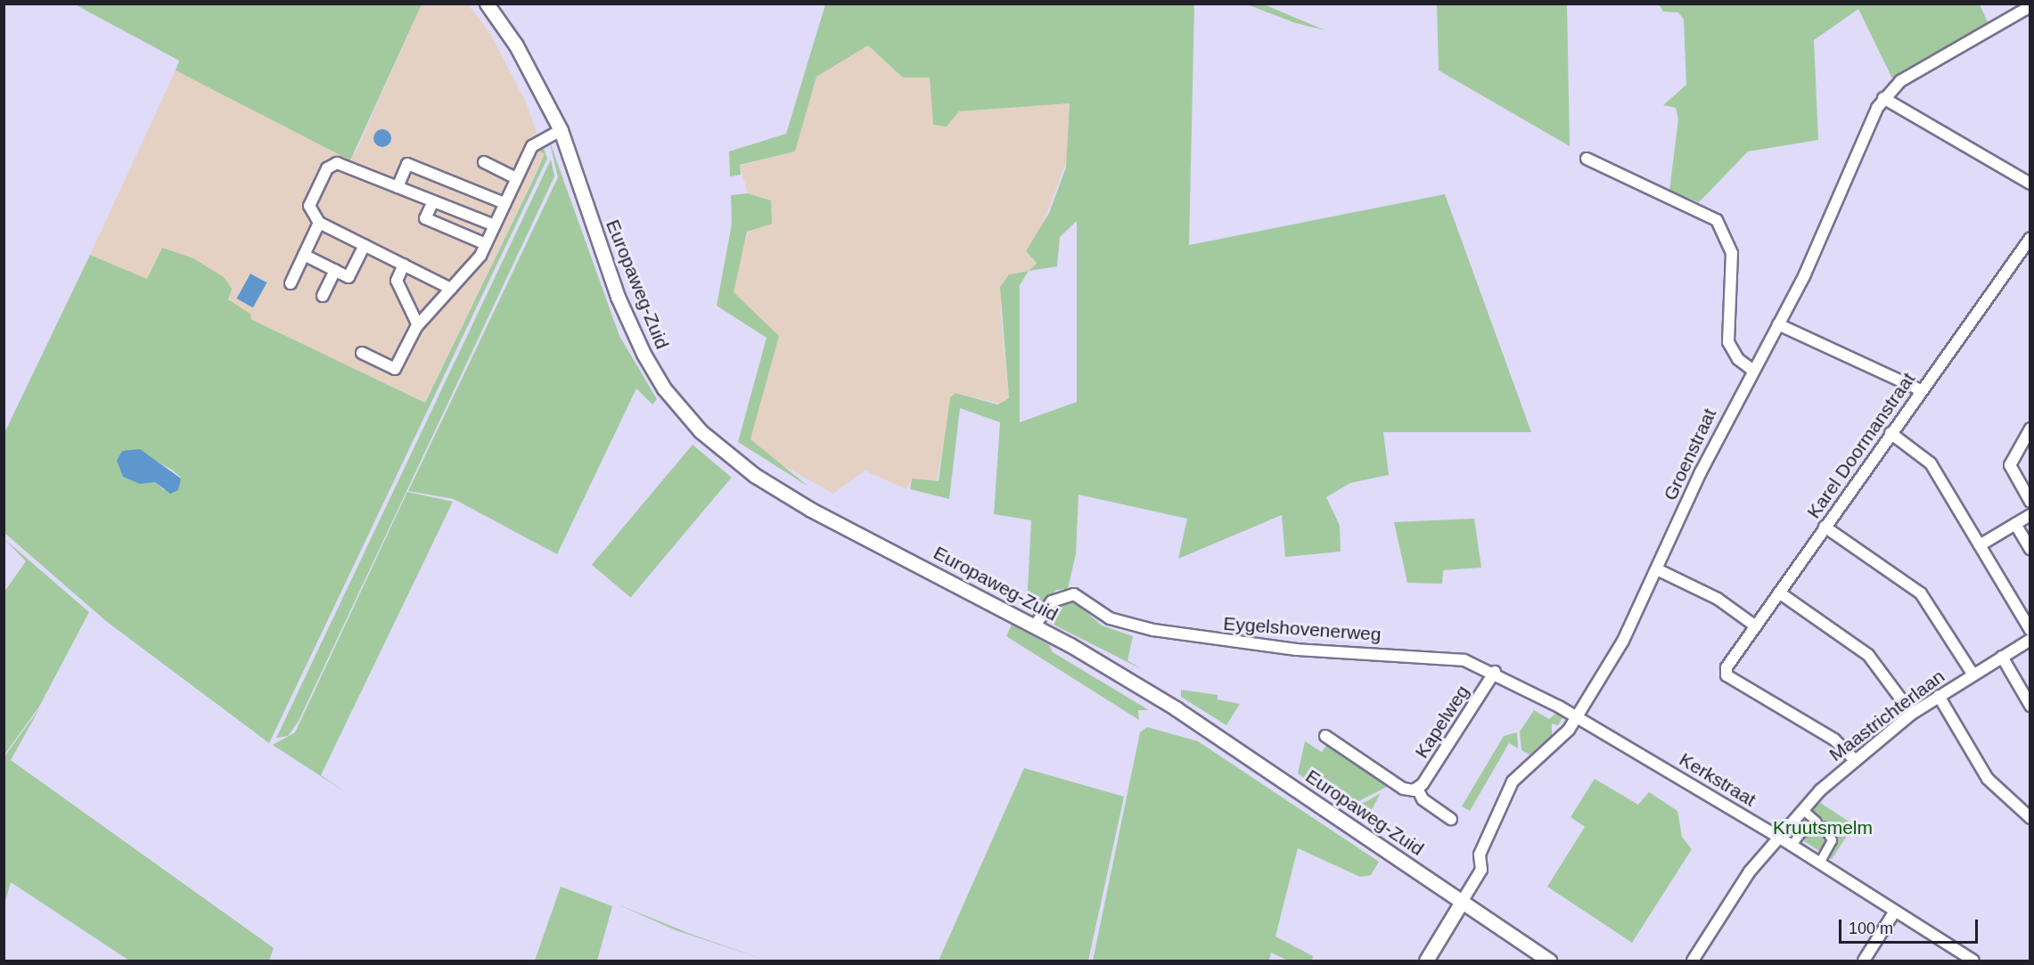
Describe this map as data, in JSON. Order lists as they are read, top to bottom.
{
  "streets": {
    "street": [
      "Europaweg-Zuid",
      "Karel Doormanstraat",
      "Groenstraat",
      "Eygelshovenerweg",
      "Maastrichterlaan",
      "Kapelweg",
      "Kerkstraat"
    ]
  },
  "crossings": [
    ["Europaweg-Zuid", "Groenstraat"],
    ["Europaweg-Zuid", "Eygelshovenerweg"],
    ["Karel Doormanstraat", "Maastrichterlaan"],
    ["Groenstraat", "Eygelshovenerweg"],
    ["Groenstraat", "Kerkstraat"],
    ["Eygelshovenerweg", "Kapelweg"],
    ["Eygelshovenerweg", "Kerkstraat"],
    ["Maastrichterlaan", "Kerkstraat"]
  ],
  "parks": ["Kruutsmelm"],
  "scale_bar": "100 m"
}
